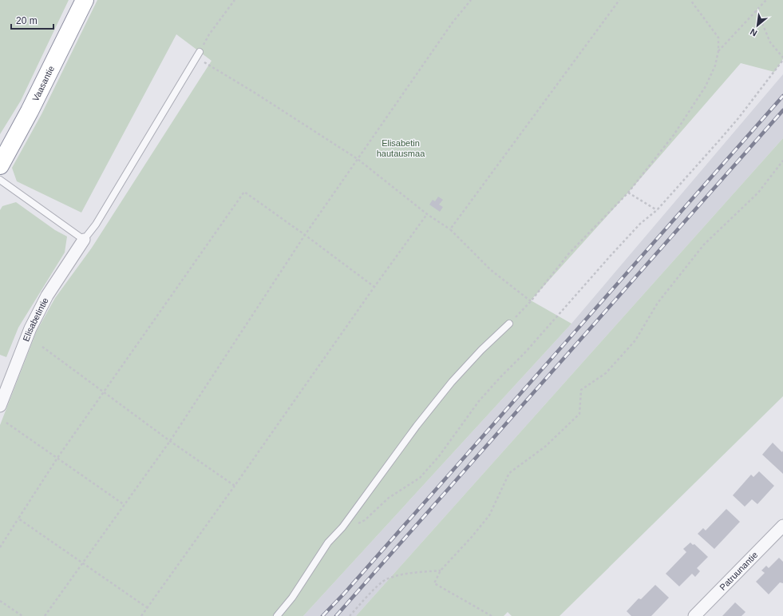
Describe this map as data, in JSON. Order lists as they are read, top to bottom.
{
  "streets": {
    "highway": ["Vaasantie"],
    "street": ["Elisabetintie", "Patruunantie"]
  },
  "parks": ["Elisabetin hautausmaa"],
  "scale_bar": "20 m",
  "north": "bottom left"
}
